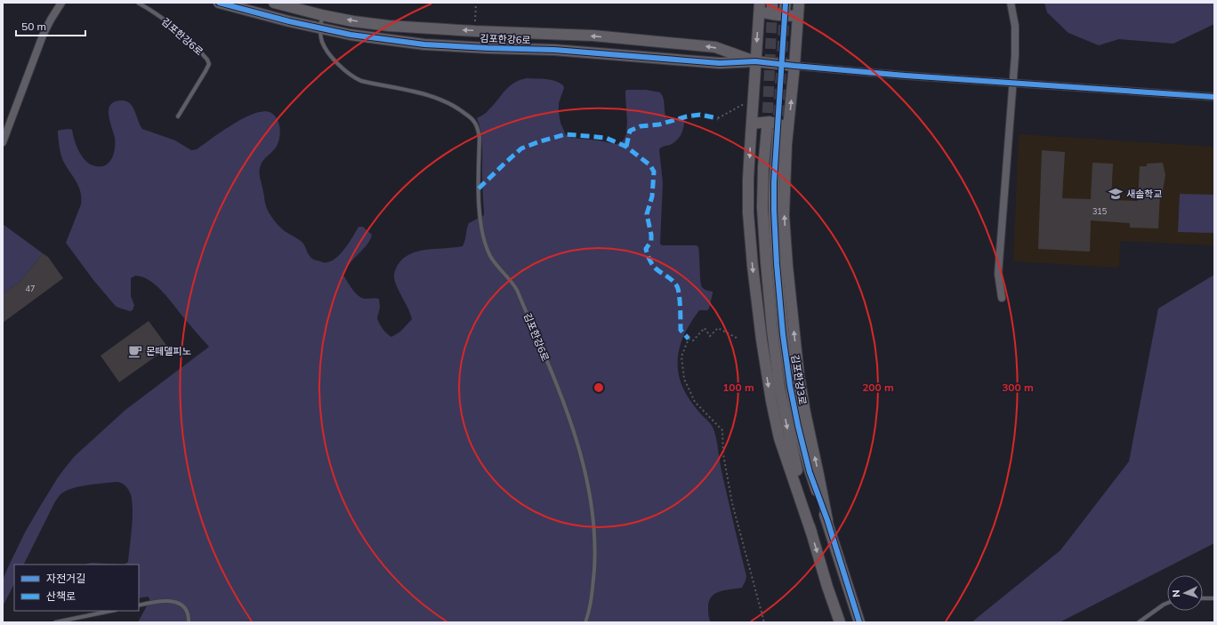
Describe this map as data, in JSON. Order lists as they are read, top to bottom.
{
  "streets": {
    "street": ["김포한강6로", "김포한강3로"]
  },
  "places": {
    "school or university": ["새솔학교"],
    "cafe": ["몬떼델피노"]
  },
  "house_numbers": ["315", "47"],
  "legend": ["자전거길", "산책로"],
  "scale_bar": "50 m",
  "north": "left",
  "rings": ["100 m", "200 m", "300 m"]
}
